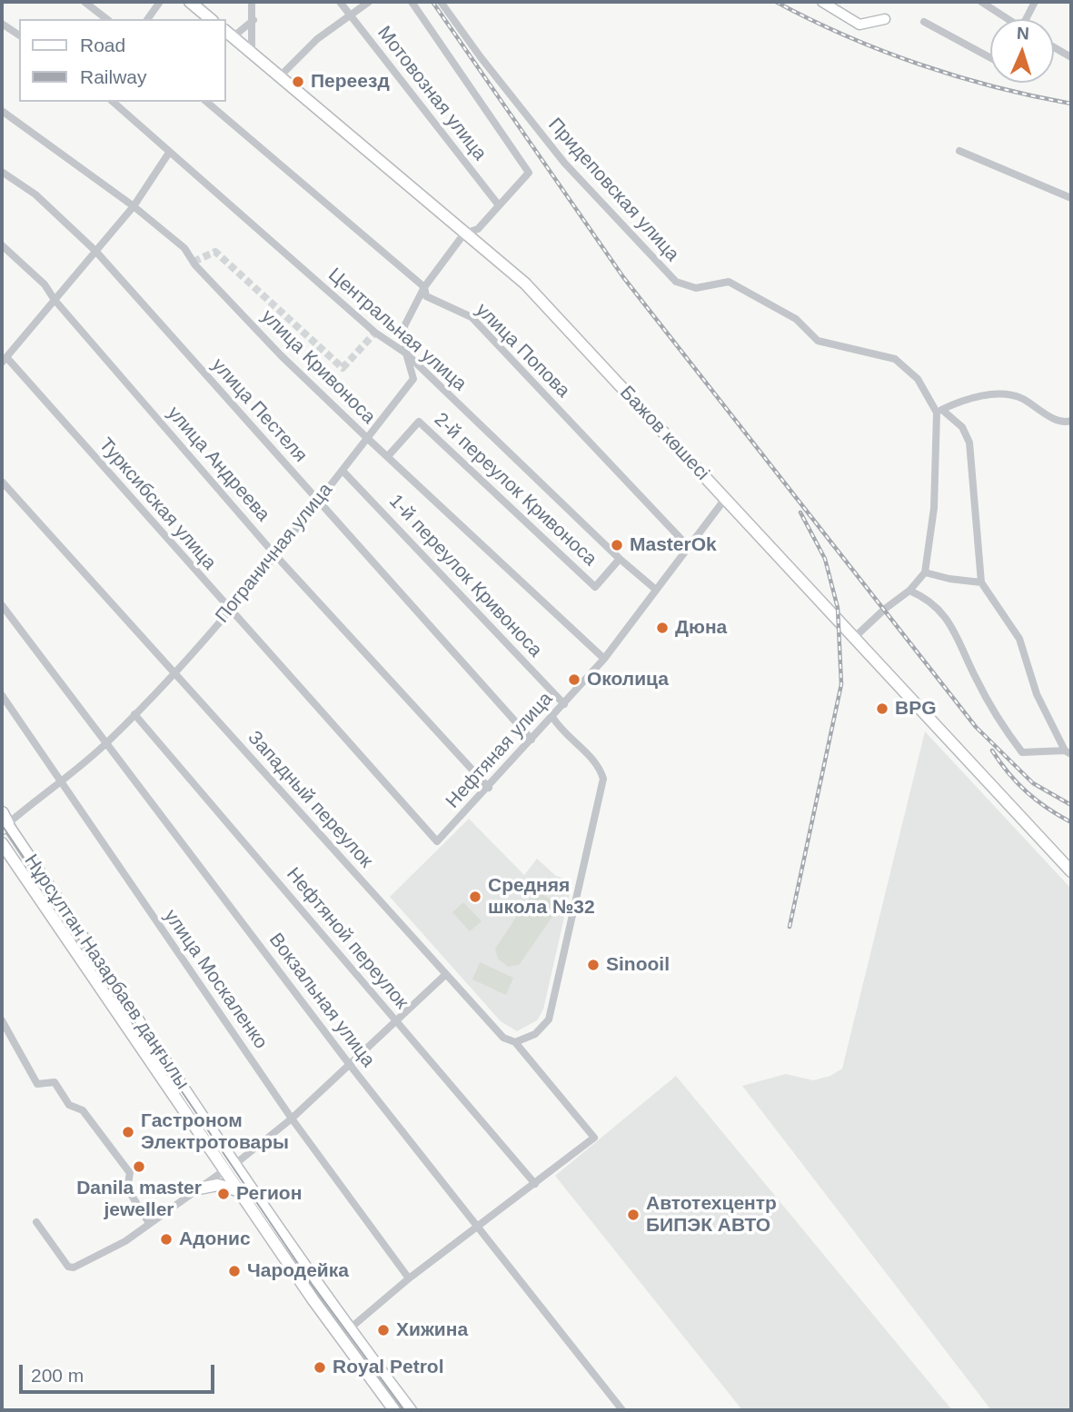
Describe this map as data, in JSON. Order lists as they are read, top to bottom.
{
  "streets": {
    "main road": ["Бажов көшесі", "Нұрсұлтан Назарбаев даңғылы"],
    "street": [
      "Мотовозная улица",
      "Придеповская улица",
      "Центральная улица",
      "улица Попова",
      "улица Кривоноса",
      "улица Пестеля",
      "улица Андреева",
      "2-й переулок Кривоноса",
      "Турксибская улица",
      "Пограничная улица",
      "1-й переулок Кривоноса",
      "Нефтяная улица",
      "Западный переулок",
      "Нефтяной переулок",
      "улица Москаленко",
      "Вокзальная улица"
    ]
  },
  "crossings": [
    ["Мотовозная улица", "Пограничная улица"],
    ["Центральная улица", "2-й переулок Кривоноса"],
    ["Центральная улица", "Пограничная улица"],
    ["Центральная улица", "Нефтяная улица"],
    ["улица Попова", "Пограничная улица"],
    ["улица Попова", "Нефтяная улица"],
    ["улица Кривоноса", "2-й переулок Кривоноса"],
    ["улица Кривоноса", "Пограничная улица"],
    ["улица Кривоноса", "Нефтяная улица"],
    ["улица Пестеля", "Пограничная улица"],
    ["улица Пестеля", "Нефтяная улица"],
    ["Бажов көшесі", "Пограничная улица"],
    ["Бажов көшесі", "Нефтяная улица"],
    ["улица Андреева", "Пограничная улица"],
    ["улица Андреева", "Нефтяная улица"],
    ["Турксибская улица", "Пограничная улица"],
    ["Турксибская улица", "Нефтяная улица"],
    ["Пограничная улица", "1-й переулок Кривоноса"],
    ["Пограничная улица", "Западный переулок"],
    ["Пограничная улица", "Нефтяной переулок"],
    ["Пограничная улица", "Нұрсұлтан Назарбаев даңғылы"],
    ["Пограничная улица", "улица Москаленко"],
    ["Пограничная улица", "Вокзальная улица"],
    ["1-й переулок Кривоноса", "Нефтяная улица"],
    ["Западный переулок", "Нефтяной переулок"]
  ],
  "places": [
    "Переезд",
    "MasterOk",
    "Дюна",
    "Околица",
    "BPG",
    "Средняя школа №32",
    "Sinooil",
    "Гастроном Электротовары",
    "Danila master jeweller",
    "Регион",
    "Автотехцентр БИПЭК АВТО",
    "Адонис",
    "Чародейка",
    "Хижина",
    "Royal Petrol"
  ],
  "legend": ["Road", "Railway"],
  "scale_bar": "200 m",
  "north": "top"
}
